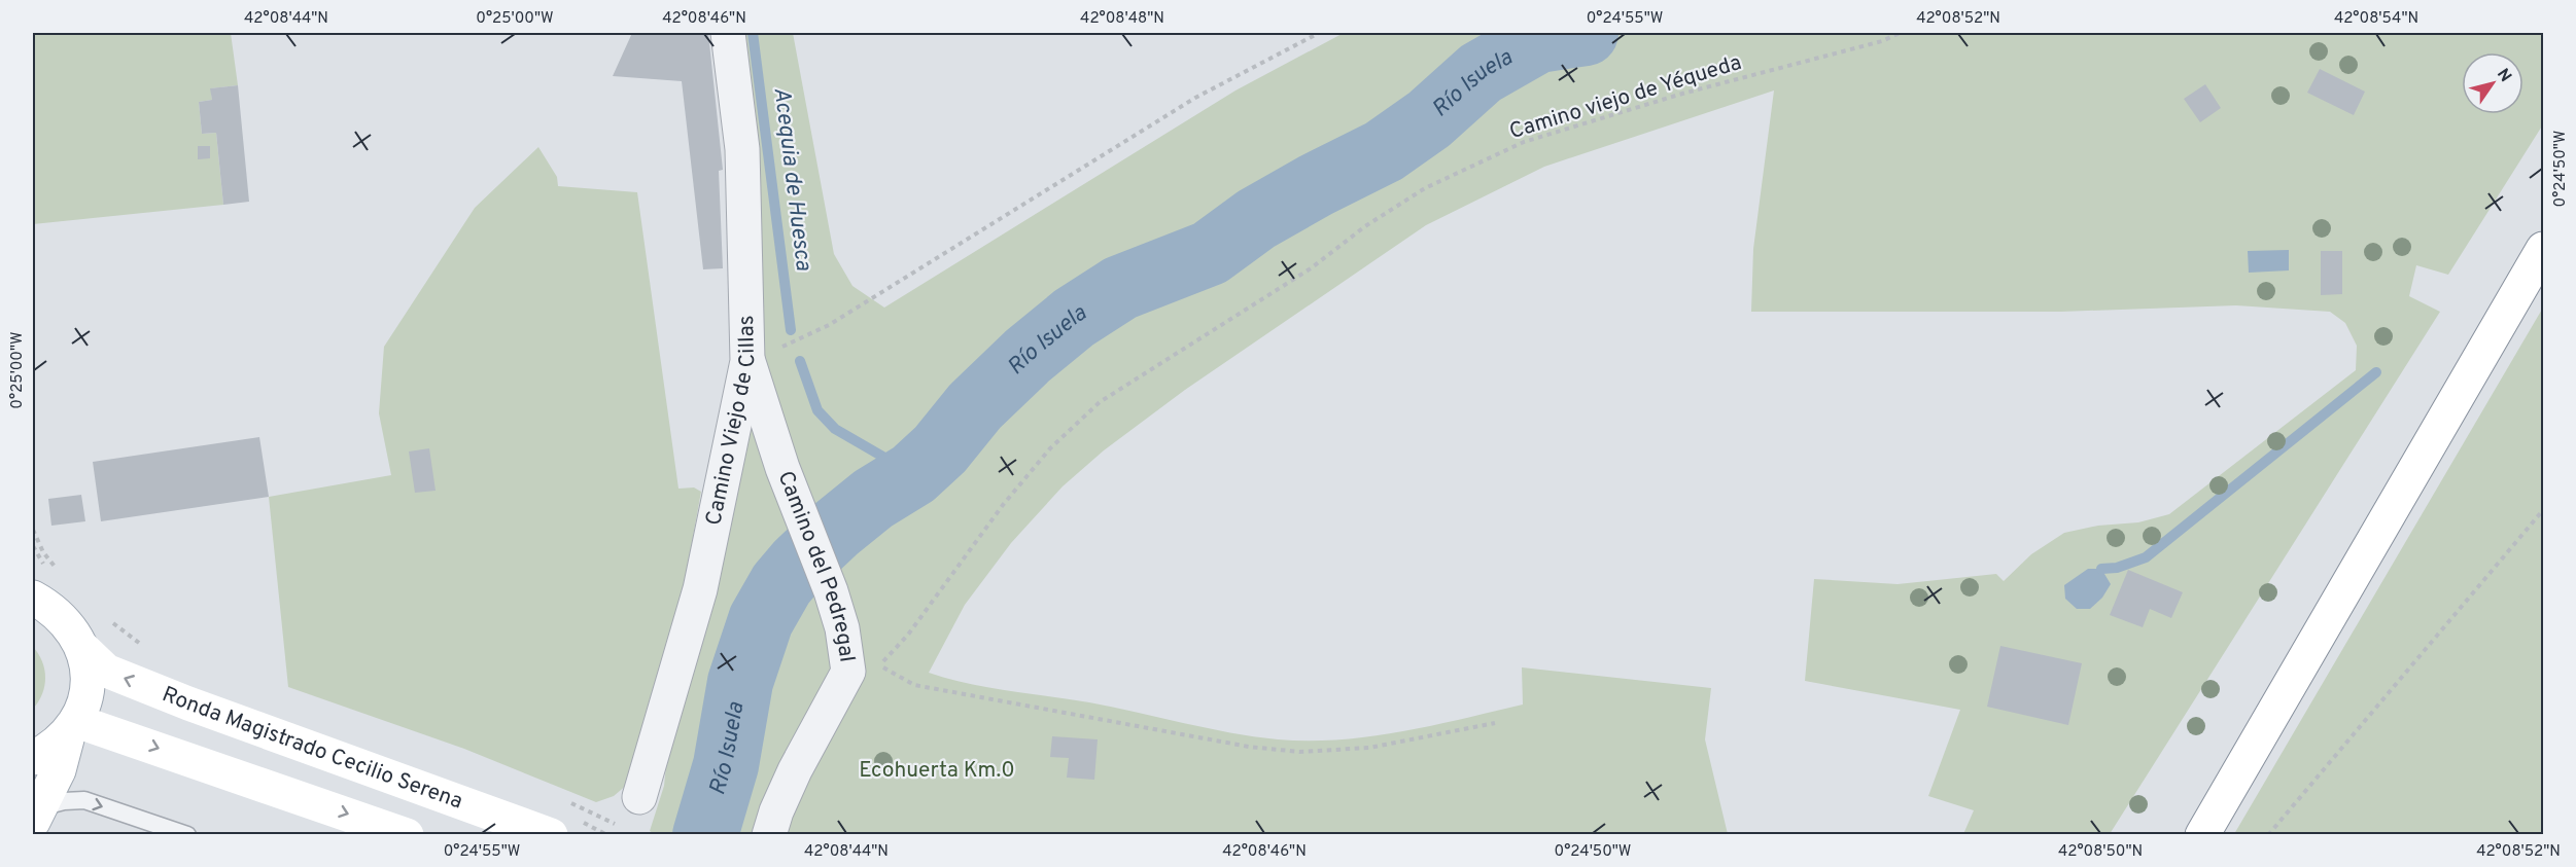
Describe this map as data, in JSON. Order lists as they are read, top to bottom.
{
  "streets": {
    "main road": ["Ronda Magistrado Cecilio Serena"],
    "street": ["Camino Viejo de Cillas", "Camino del Pedregal"],
    "path": ["Camino viejo de Yéqueda"]
  },
  "crossings": [
    ["Camino Viejo de Cillas", "Camino del Pedregal"]
  ],
  "water": ["Río Isuela", "Acequia de Huesca"],
  "parks": ["Ecohuerta Km.0"],
  "north": "top right",
  "coordinates": [
    "42°08'44\"N",
    "0°25'00\"W",
    "42°08'46\"N",
    "42°08'48\"N",
    "0°24'55\"W",
    "42°08'52\"N",
    "42°08'54\"N",
    "0°24'50\"W",
    "42°08'50\"N"
  ]
}
